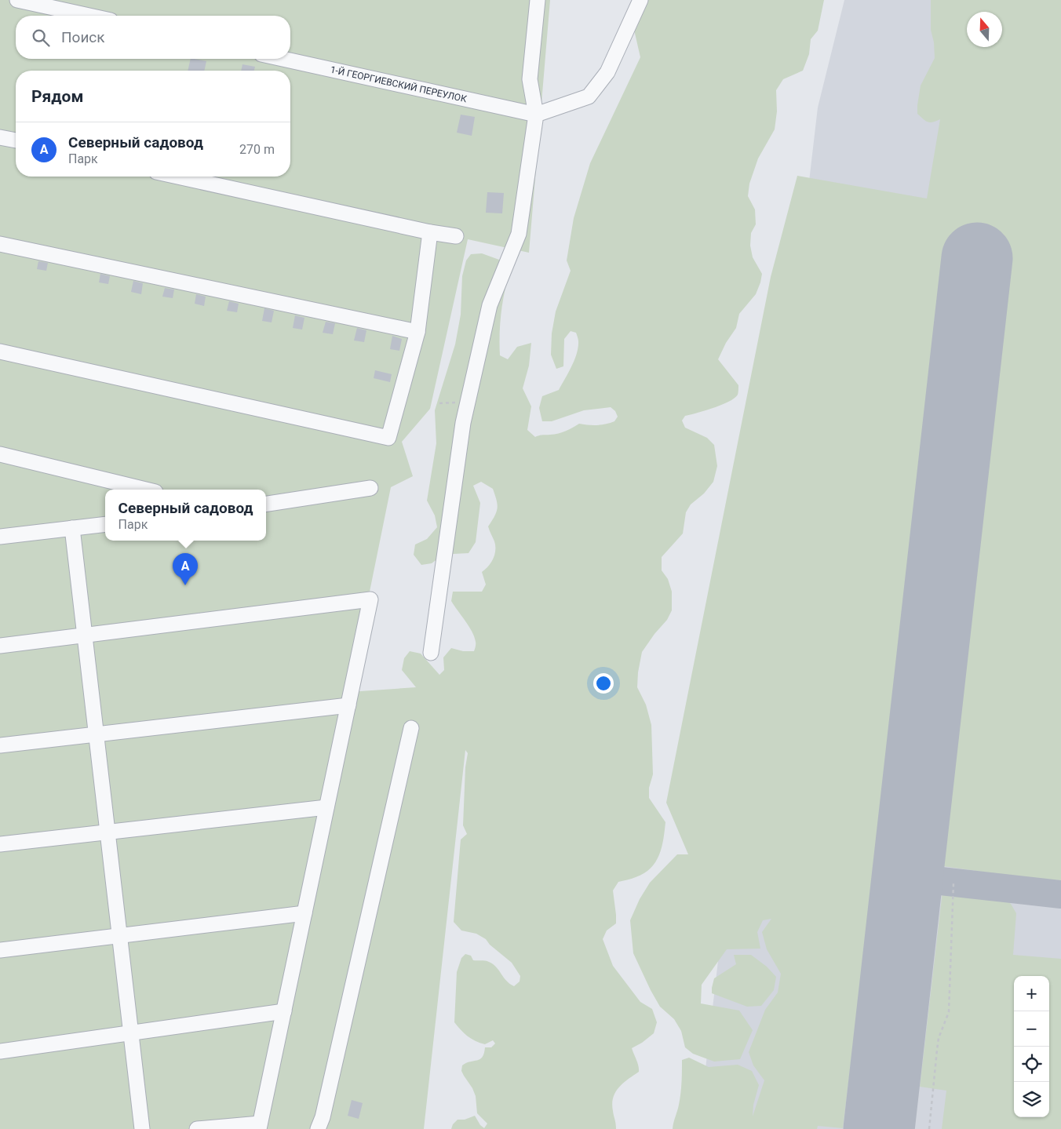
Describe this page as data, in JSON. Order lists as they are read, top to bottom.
{
  "streets": {
    "street": ["1-Й ГЕОРГИЕВСКИЙ ПЕРЕУЛОК"]
  },
  "north": "top",
  "page": {
    "search": "Поиск",
    "heading": "Рядом",
    "list": [
      {
        "mark": "A",
        "name": "Северный садовод",
        "note": "Парк",
        "value": "270 m"
      }
    ],
    "popup": ["Северный садовод", "Парк"],
    "pins": "A",
    "map_buttons": ["+", "−"]
  }
}
